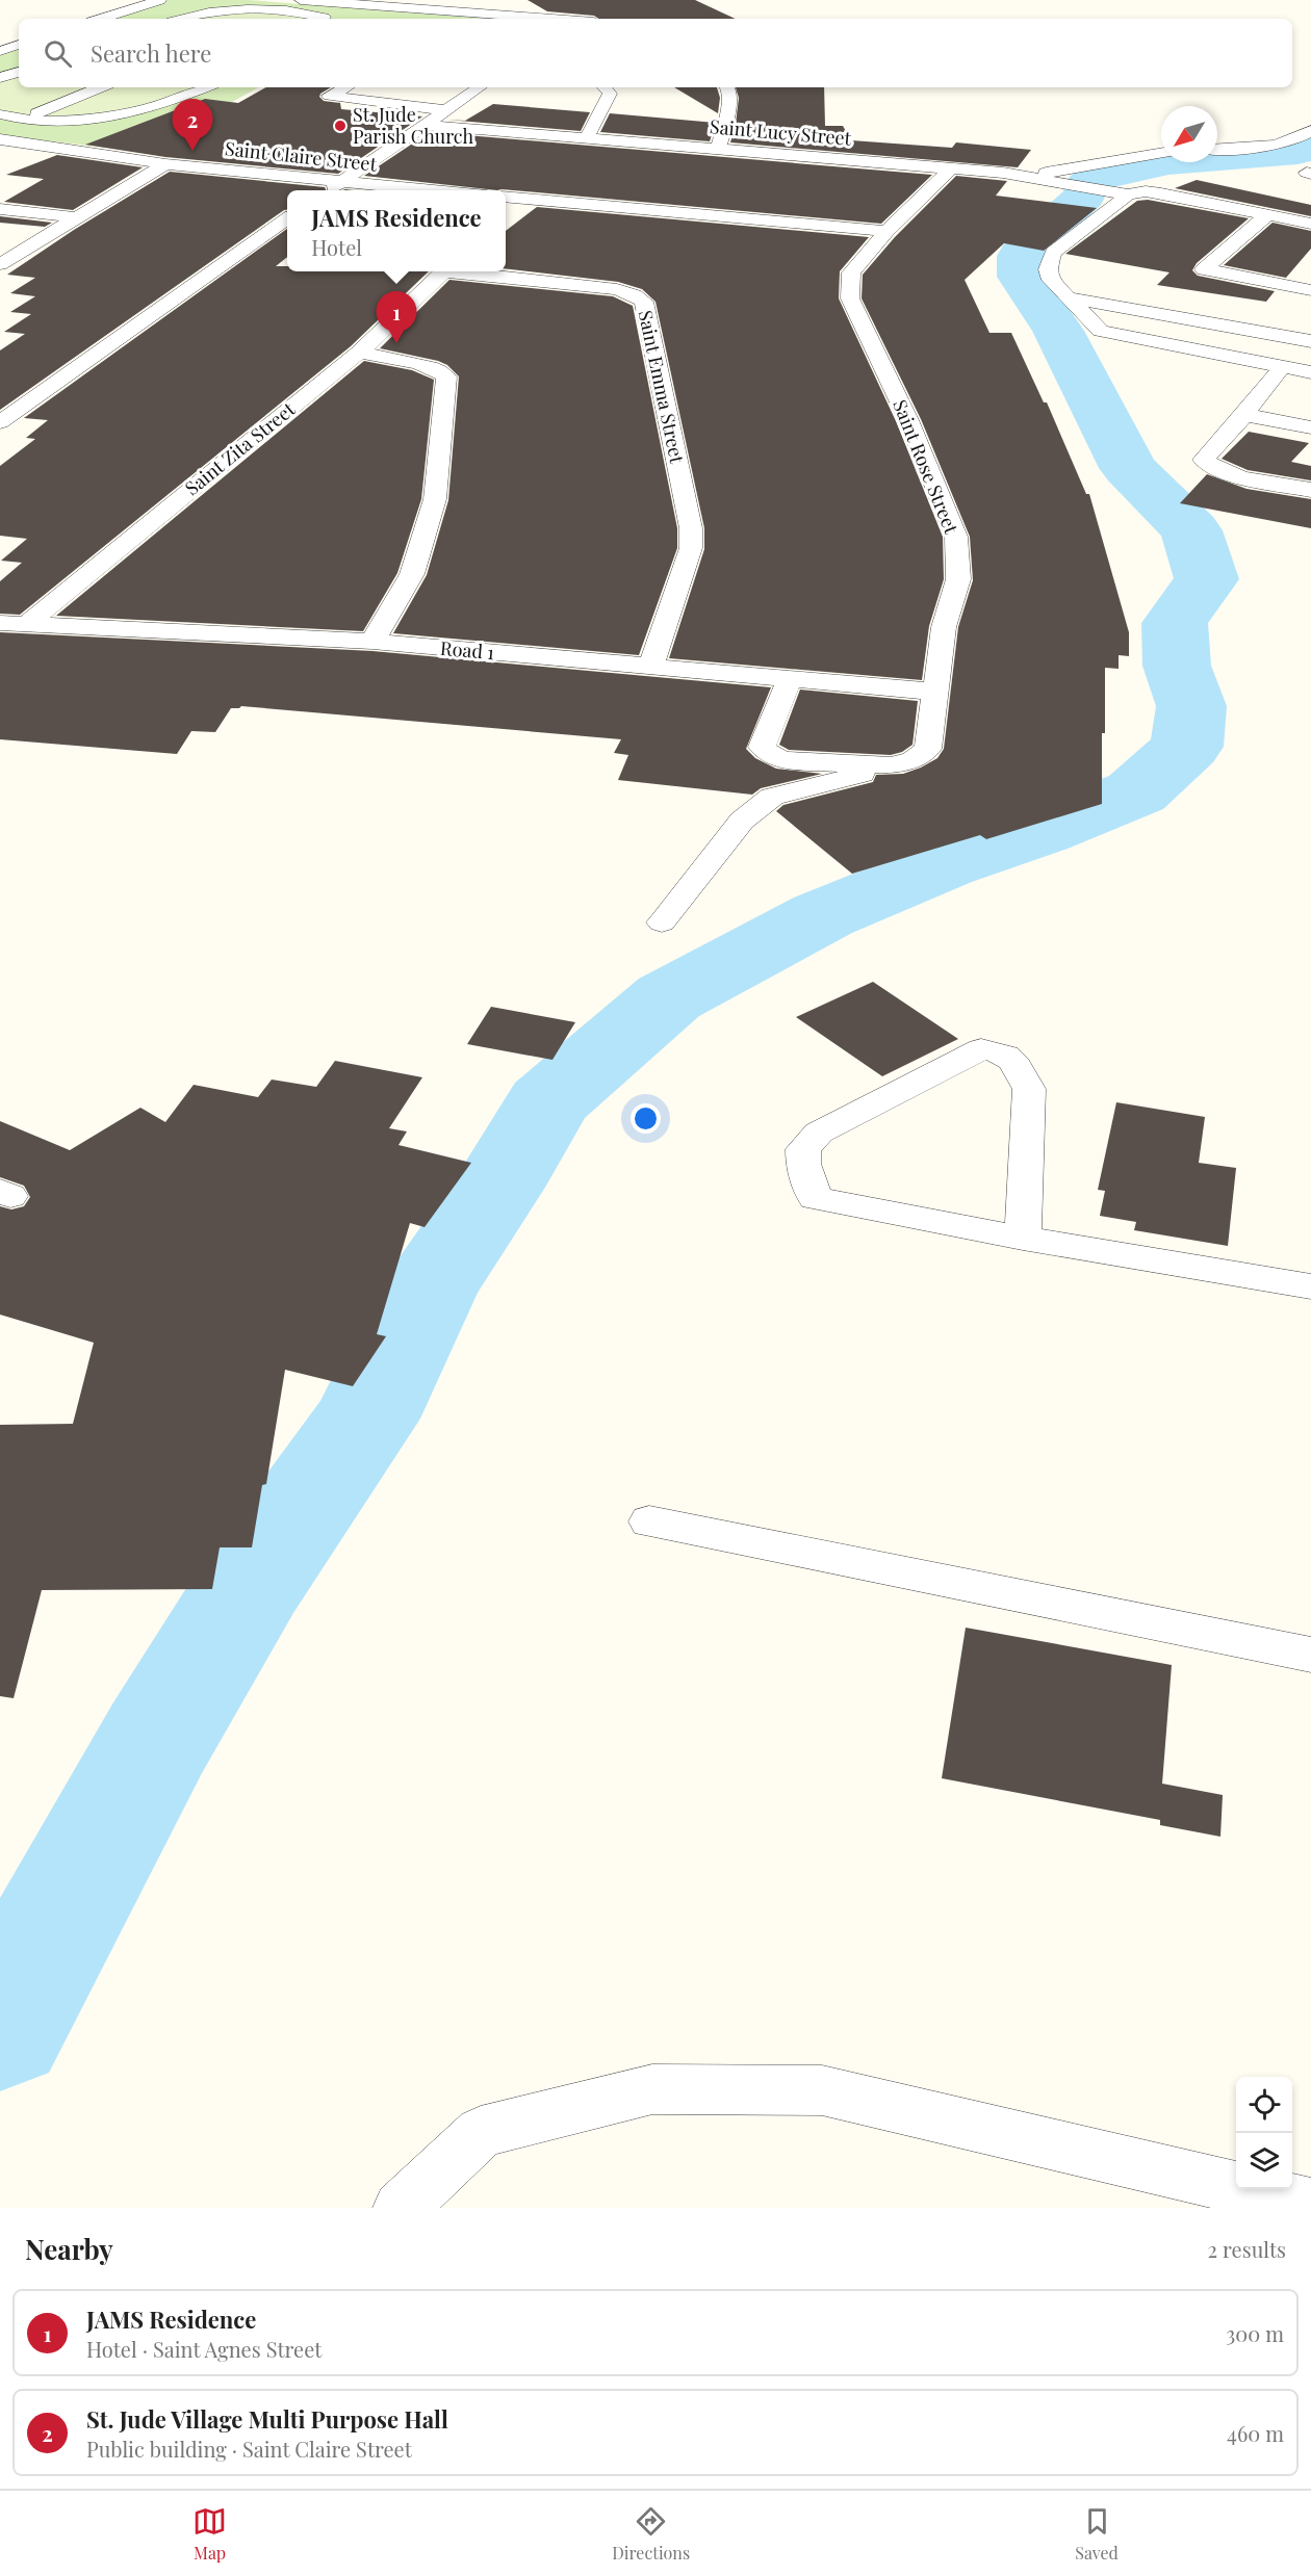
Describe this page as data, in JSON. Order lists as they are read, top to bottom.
{
  "streets": {
    "street": [
      "Saint Lucy Street",
      "Saint Claire Street",
      "Saint Emma Street",
      "Saint Zita Street",
      "Saint Rose Street",
      "Road 1"
    ]
  },
  "crossings": [
    ["Saint Lucy Street", "Saint Rose Street"],
    ["Saint Emma Street", "Road 1"],
    ["Saint Zita Street", "Road 1"],
    ["Saint Rose Street", "Road 1"]
  ],
  "places": ["St. Jude Parish Church"],
  "north": "bottom left",
  "page": {
    "search": "Search here",
    "pins": ["2", "1"],
    "popup": ["JAMS Residence", "Hotel"],
    "heading": ["Nearby", "2 results"],
    "list": [
      {
        "mark": "1",
        "name": "JAMS Residence",
        "note": "Hotel · Saint Agnes Street",
        "value": "300 m"
      },
      {
        "mark": "2",
        "name": "St. Jude Village Multi Purpose Hall",
        "note": "Public building · Saint Claire Street",
        "value": "460 m"
      }
    ],
    "nav": ["Map", "Directions", "Saved"]
  }
}
